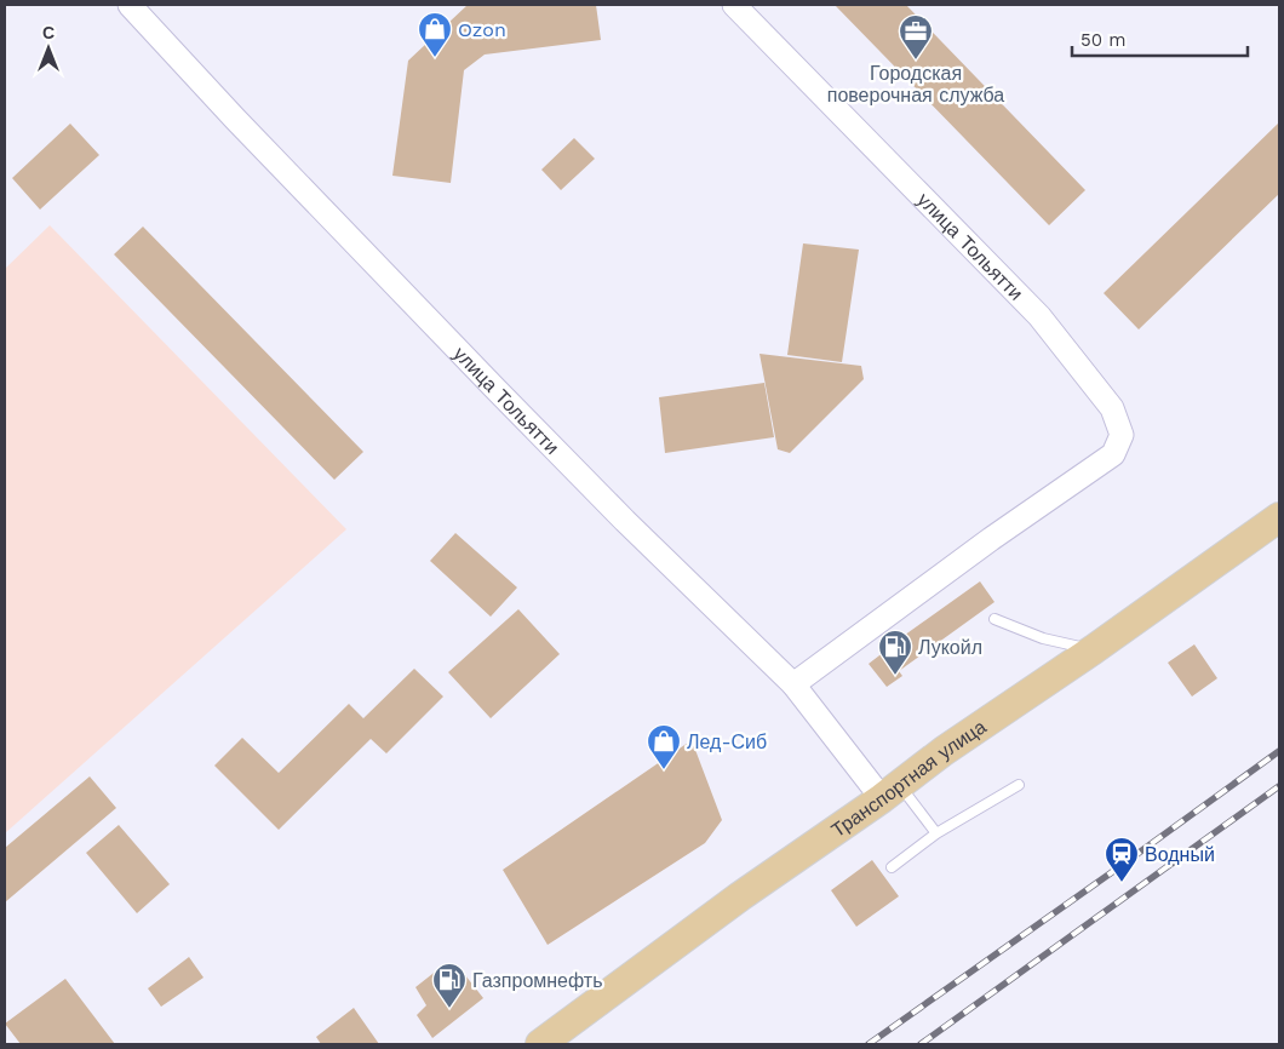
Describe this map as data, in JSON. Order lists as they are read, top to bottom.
{
  "streets": {
    "main road": ["Транспортная улица"],
    "street": ["улица Тольятти"]
  },
  "crossings": [
    ["улица Тольятти", "Транспортная улица"]
  ],
  "places": {
    "shop": ["Ozon", "Лед-Сиб"],
    "office": ["Городская поверочная служба"],
    "fuel station": ["Лукойл", "Газпромнефть"],
    "station": ["Водный"]
  },
  "scale_bar": "50 m",
  "north": "top"
}
